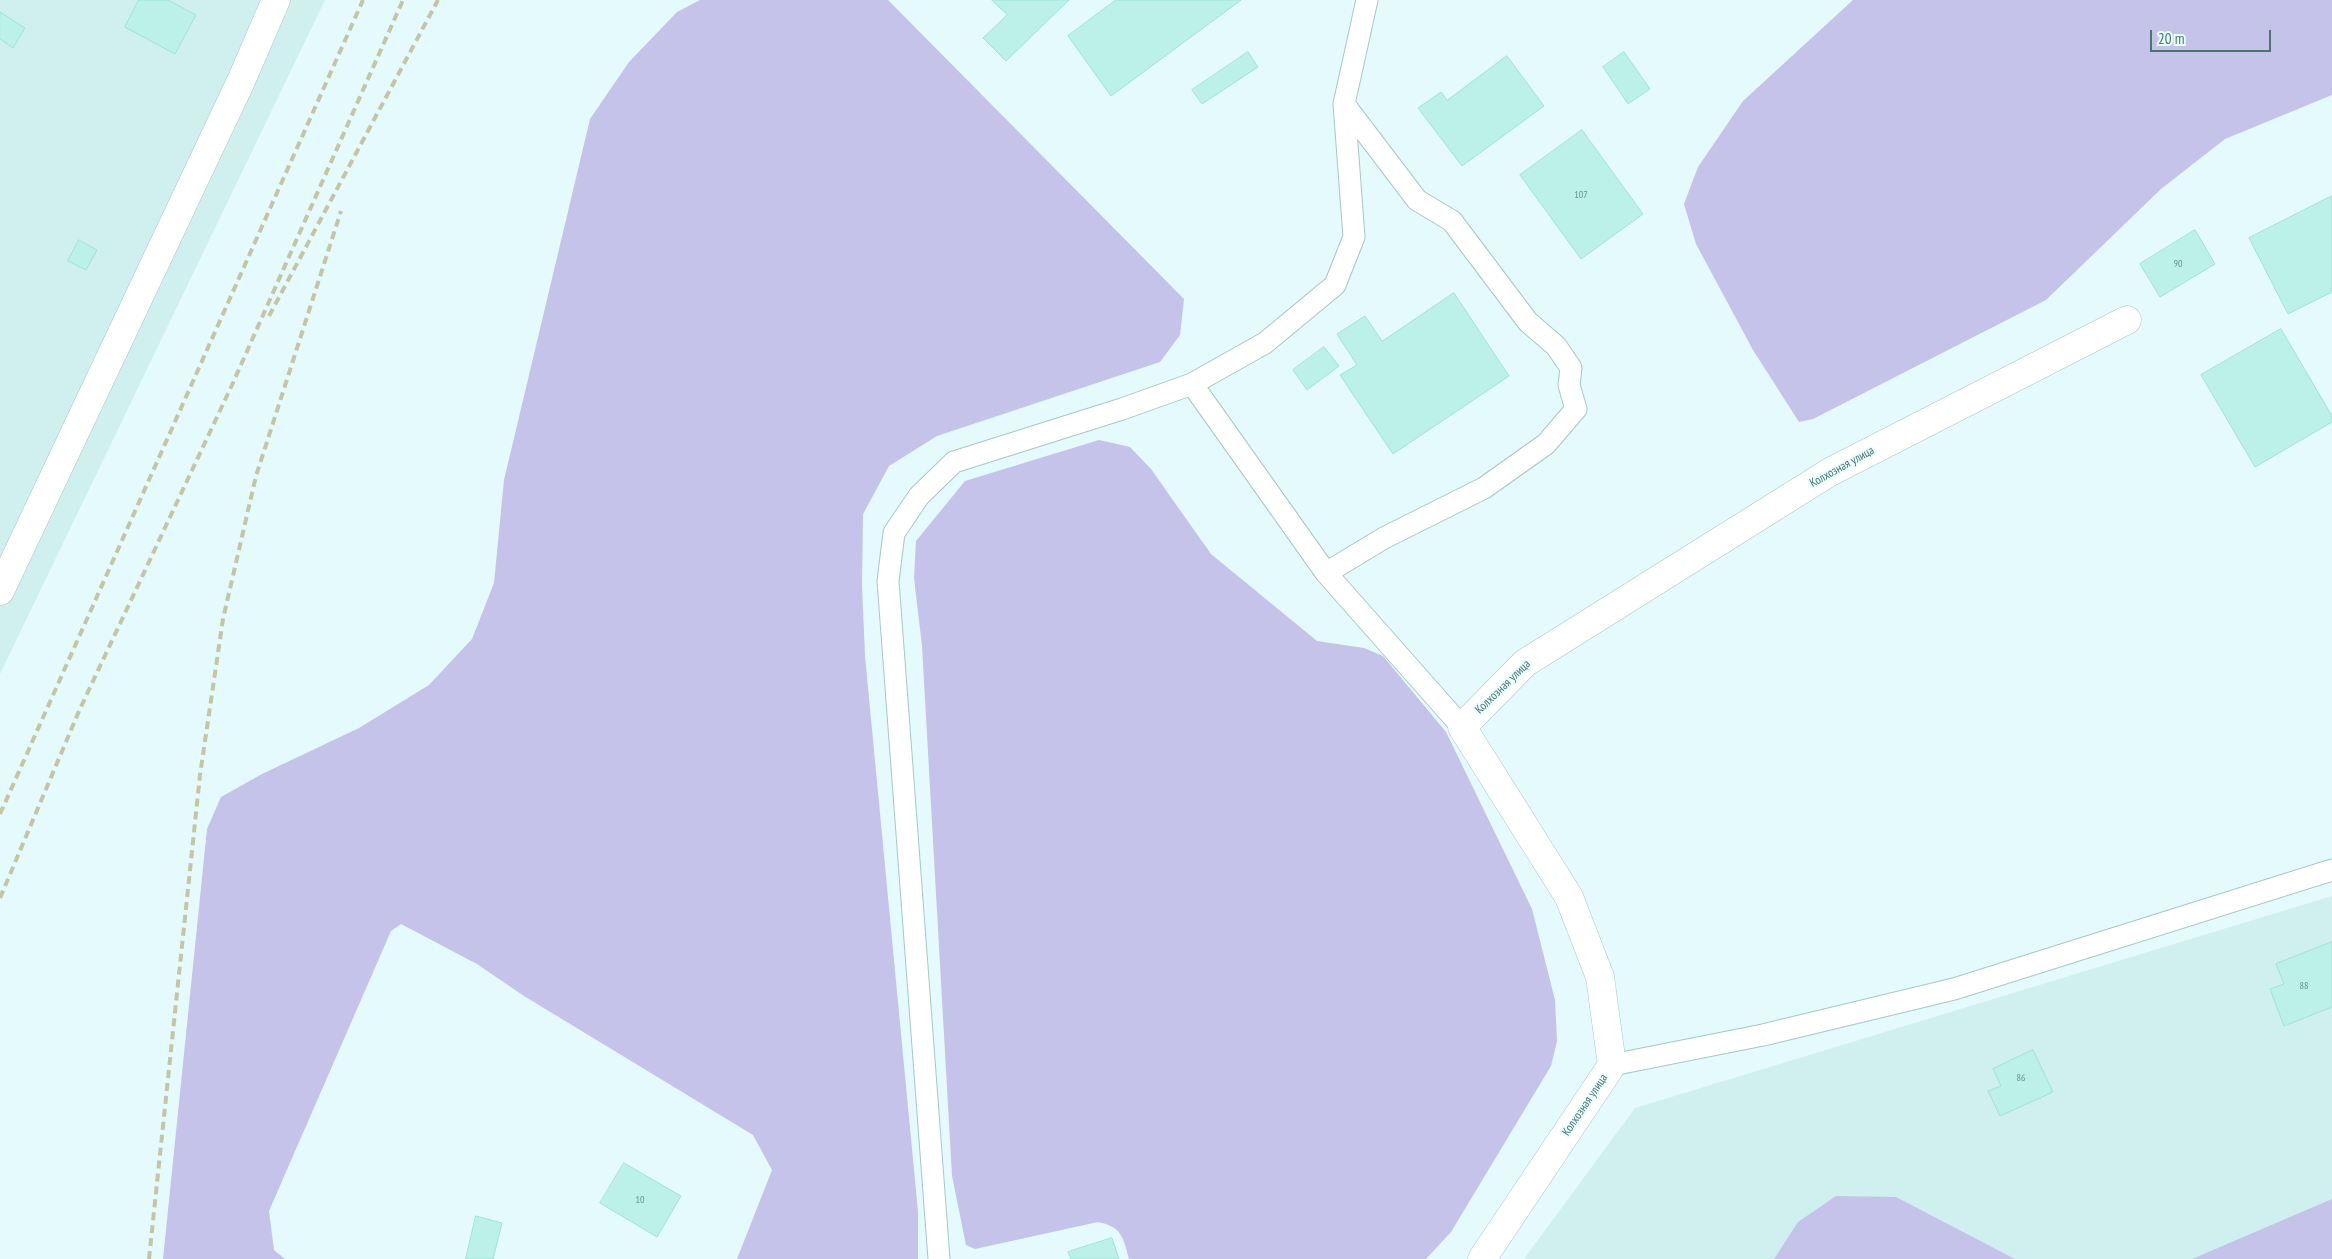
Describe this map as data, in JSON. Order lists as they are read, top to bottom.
{
  "streets": {
    "street": ["Колхозная улица"]
  },
  "house_numbers": [
    "107",
    "90",
    "88",
    "86",
    "10"
  ],
  "scale_bar": "20 m"
}
